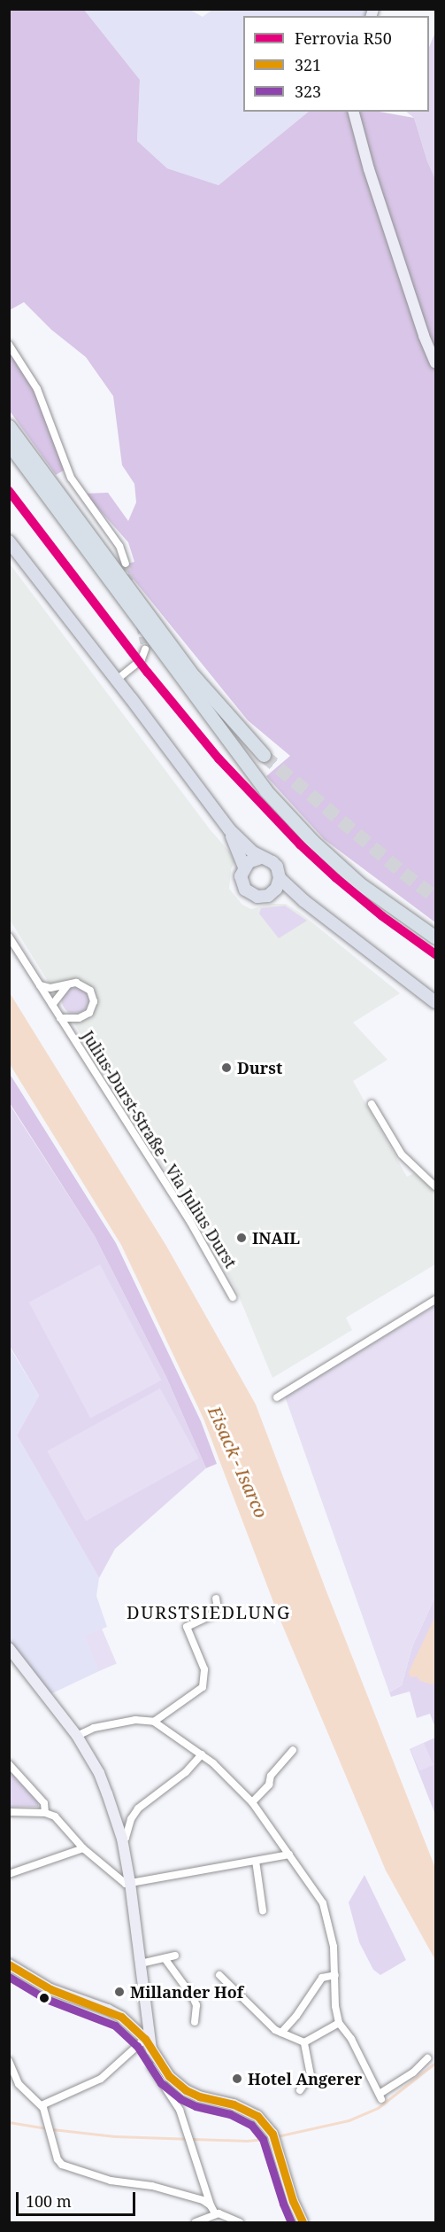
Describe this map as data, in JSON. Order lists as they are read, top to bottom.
{
  "streets": {
    "street": ["Julius-Durst-Straße - Via Julius Durst"]
  },
  "districts": ["DURSTSIEDLUNG"],
  "water": ["Eisack - Isarco"],
  "places": [
    "Durst",
    "INAIL",
    "Millander Hof",
    "Hotel Angerer"
  ],
  "lines": ["rail line R50", "transit line 321", "transit line 323"],
  "legend": ["Ferrovia R50", "321", "323"],
  "scale_bar": "100 m"
}
